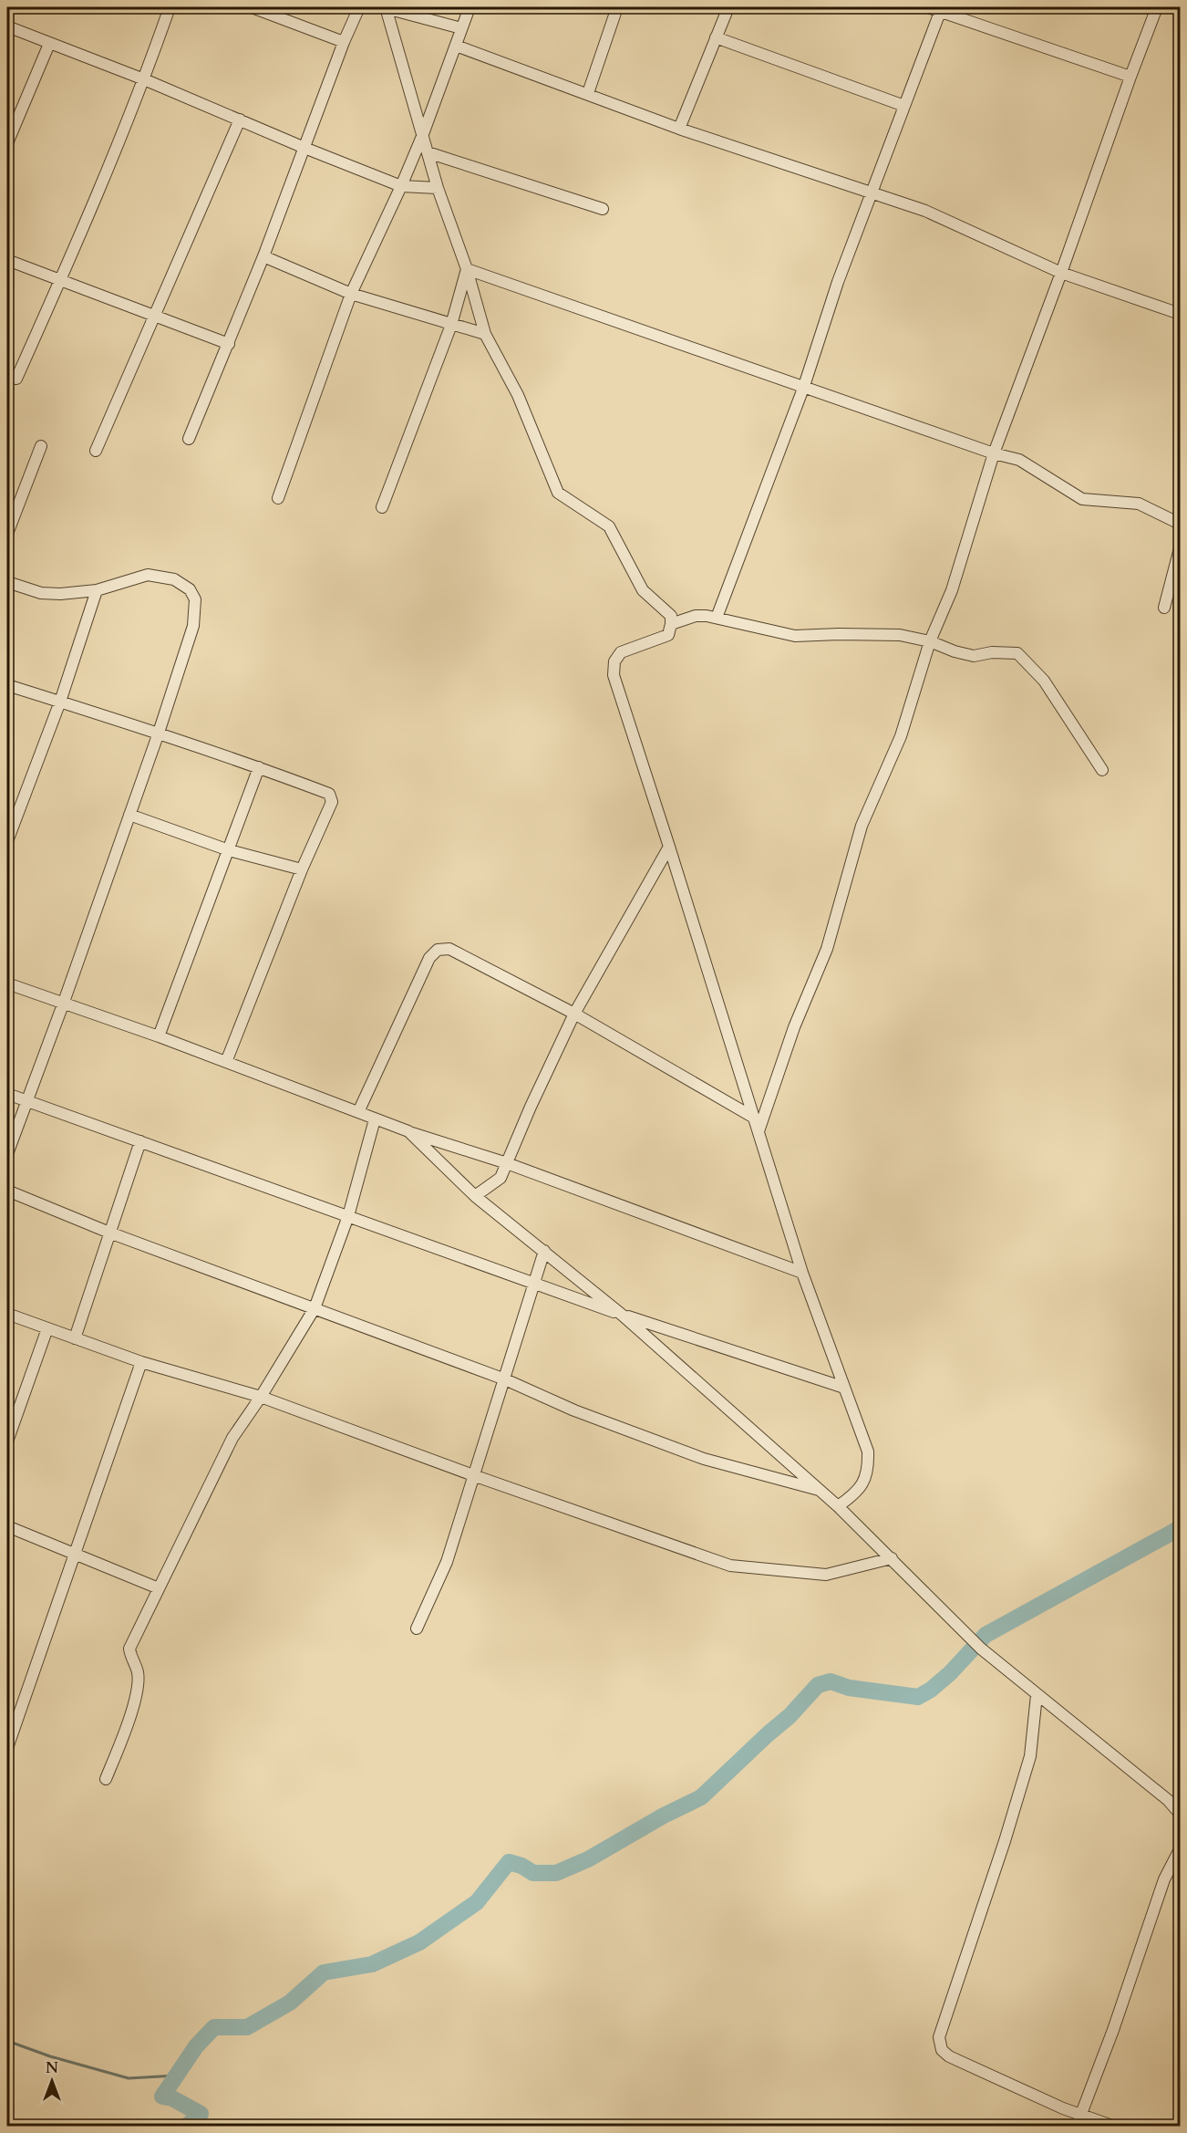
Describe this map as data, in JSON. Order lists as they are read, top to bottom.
{
  "north": "top"
}
